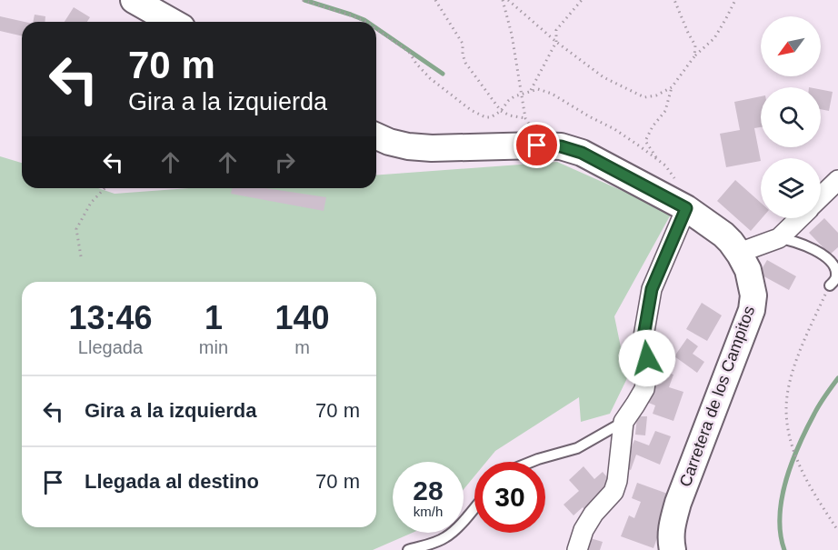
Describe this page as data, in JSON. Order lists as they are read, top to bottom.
{
  "streets": {
    "main road": ["Carretera de los Campitos"]
  },
  "north": "bottom left",
  "page": {
    "turn": ["70 m", "Gira a la izquierda"],
    "eta": [
      "13:46",
      "Llegada",
      "1",
      "min",
      "140",
      "m"
    ],
    "list": [
      {
        "name": "Gira a la izquierda",
        "value": "70 m"
      },
      {
        "name": "Llegada al destino",
        "value": "70 m"
      }
    ],
    "speed": "28 km/h",
    "limit": "30"
  }
}
